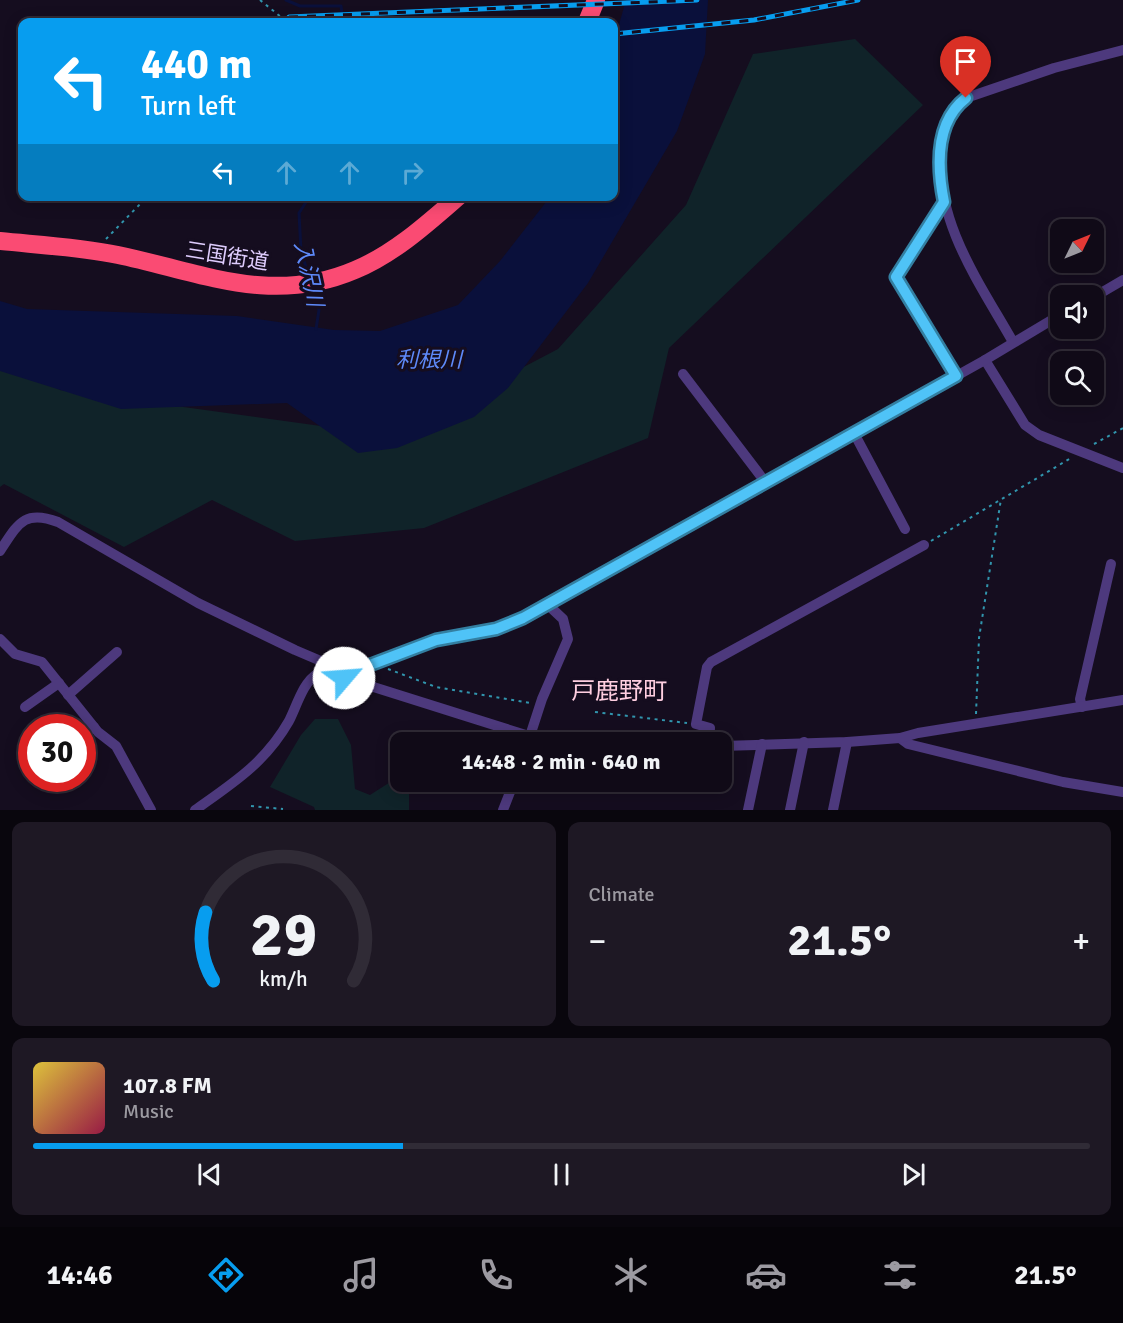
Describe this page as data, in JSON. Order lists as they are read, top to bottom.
{
  "streets": {
    "highway": ["三国街道"]
  },
  "districts": ["戸鹿野町"],
  "water": ["入沢川", "利根川"],
  "north": "top right",
  "page": {
    "turn": ["440 m", "Turn left"],
    "limit": "30",
    "trip": "14:48 · 2 min · 640 m",
    "tile": "Climate",
    "heat": ["−", "21.5°", "+"],
    "song": ["107.8 FM", "Music"],
    "tabs": ["14:46", "21.5°"],
    "gauge": ["29", "km/h"]
  }
}
